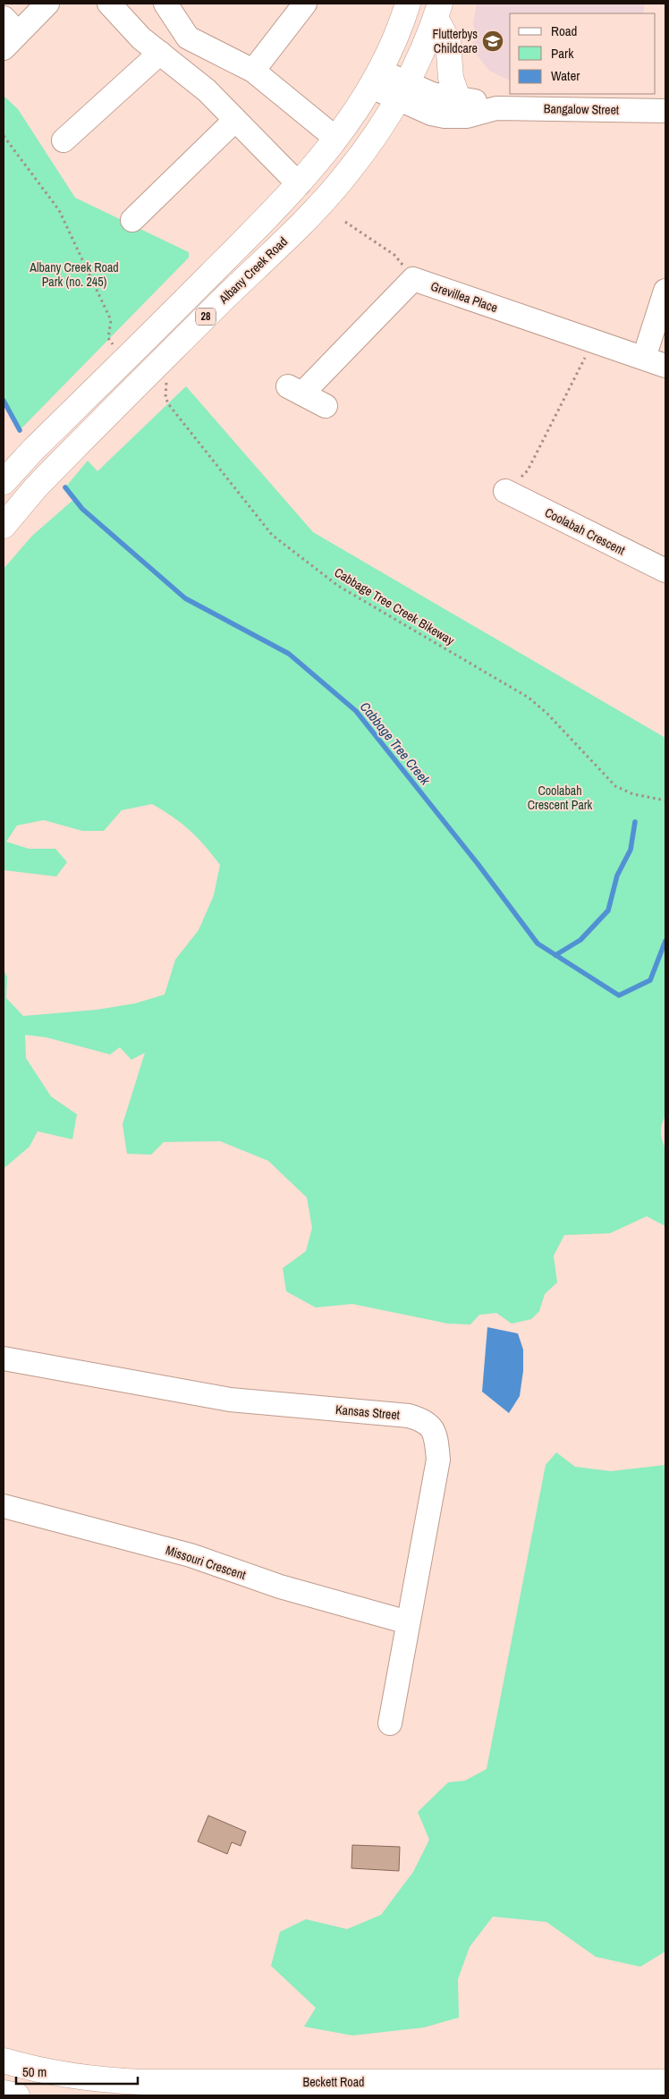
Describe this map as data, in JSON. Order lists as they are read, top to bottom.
{
  "streets": {
    "main road": ["Albany Creek Road", "28", "Beckett Road"],
    "street": [
      "Bangalow Street",
      "Grevillea Place",
      "Coolabah Crescent",
      "Kansas Street",
      "Missouri Crescent"
    ],
    "path": ["Cabbage Tree Creek Bikeway"]
  },
  "crossings": [
    ["Bangalow Street", "Albany Creek Road"],
    ["Bangalow Street", "28"],
    ["Kansas Street", "Missouri Crescent"]
  ],
  "water": ["Cabbage Tree Creek"],
  "parks": ["Albany Creek Road Park (no. 245)", "Coolabah Crescent Park"],
  "places": {
    "school or university": ["Flutterbys Childcare"]
  },
  "legend": ["Road", "Park", "Water"],
  "scale_bar": "50 m"
}
